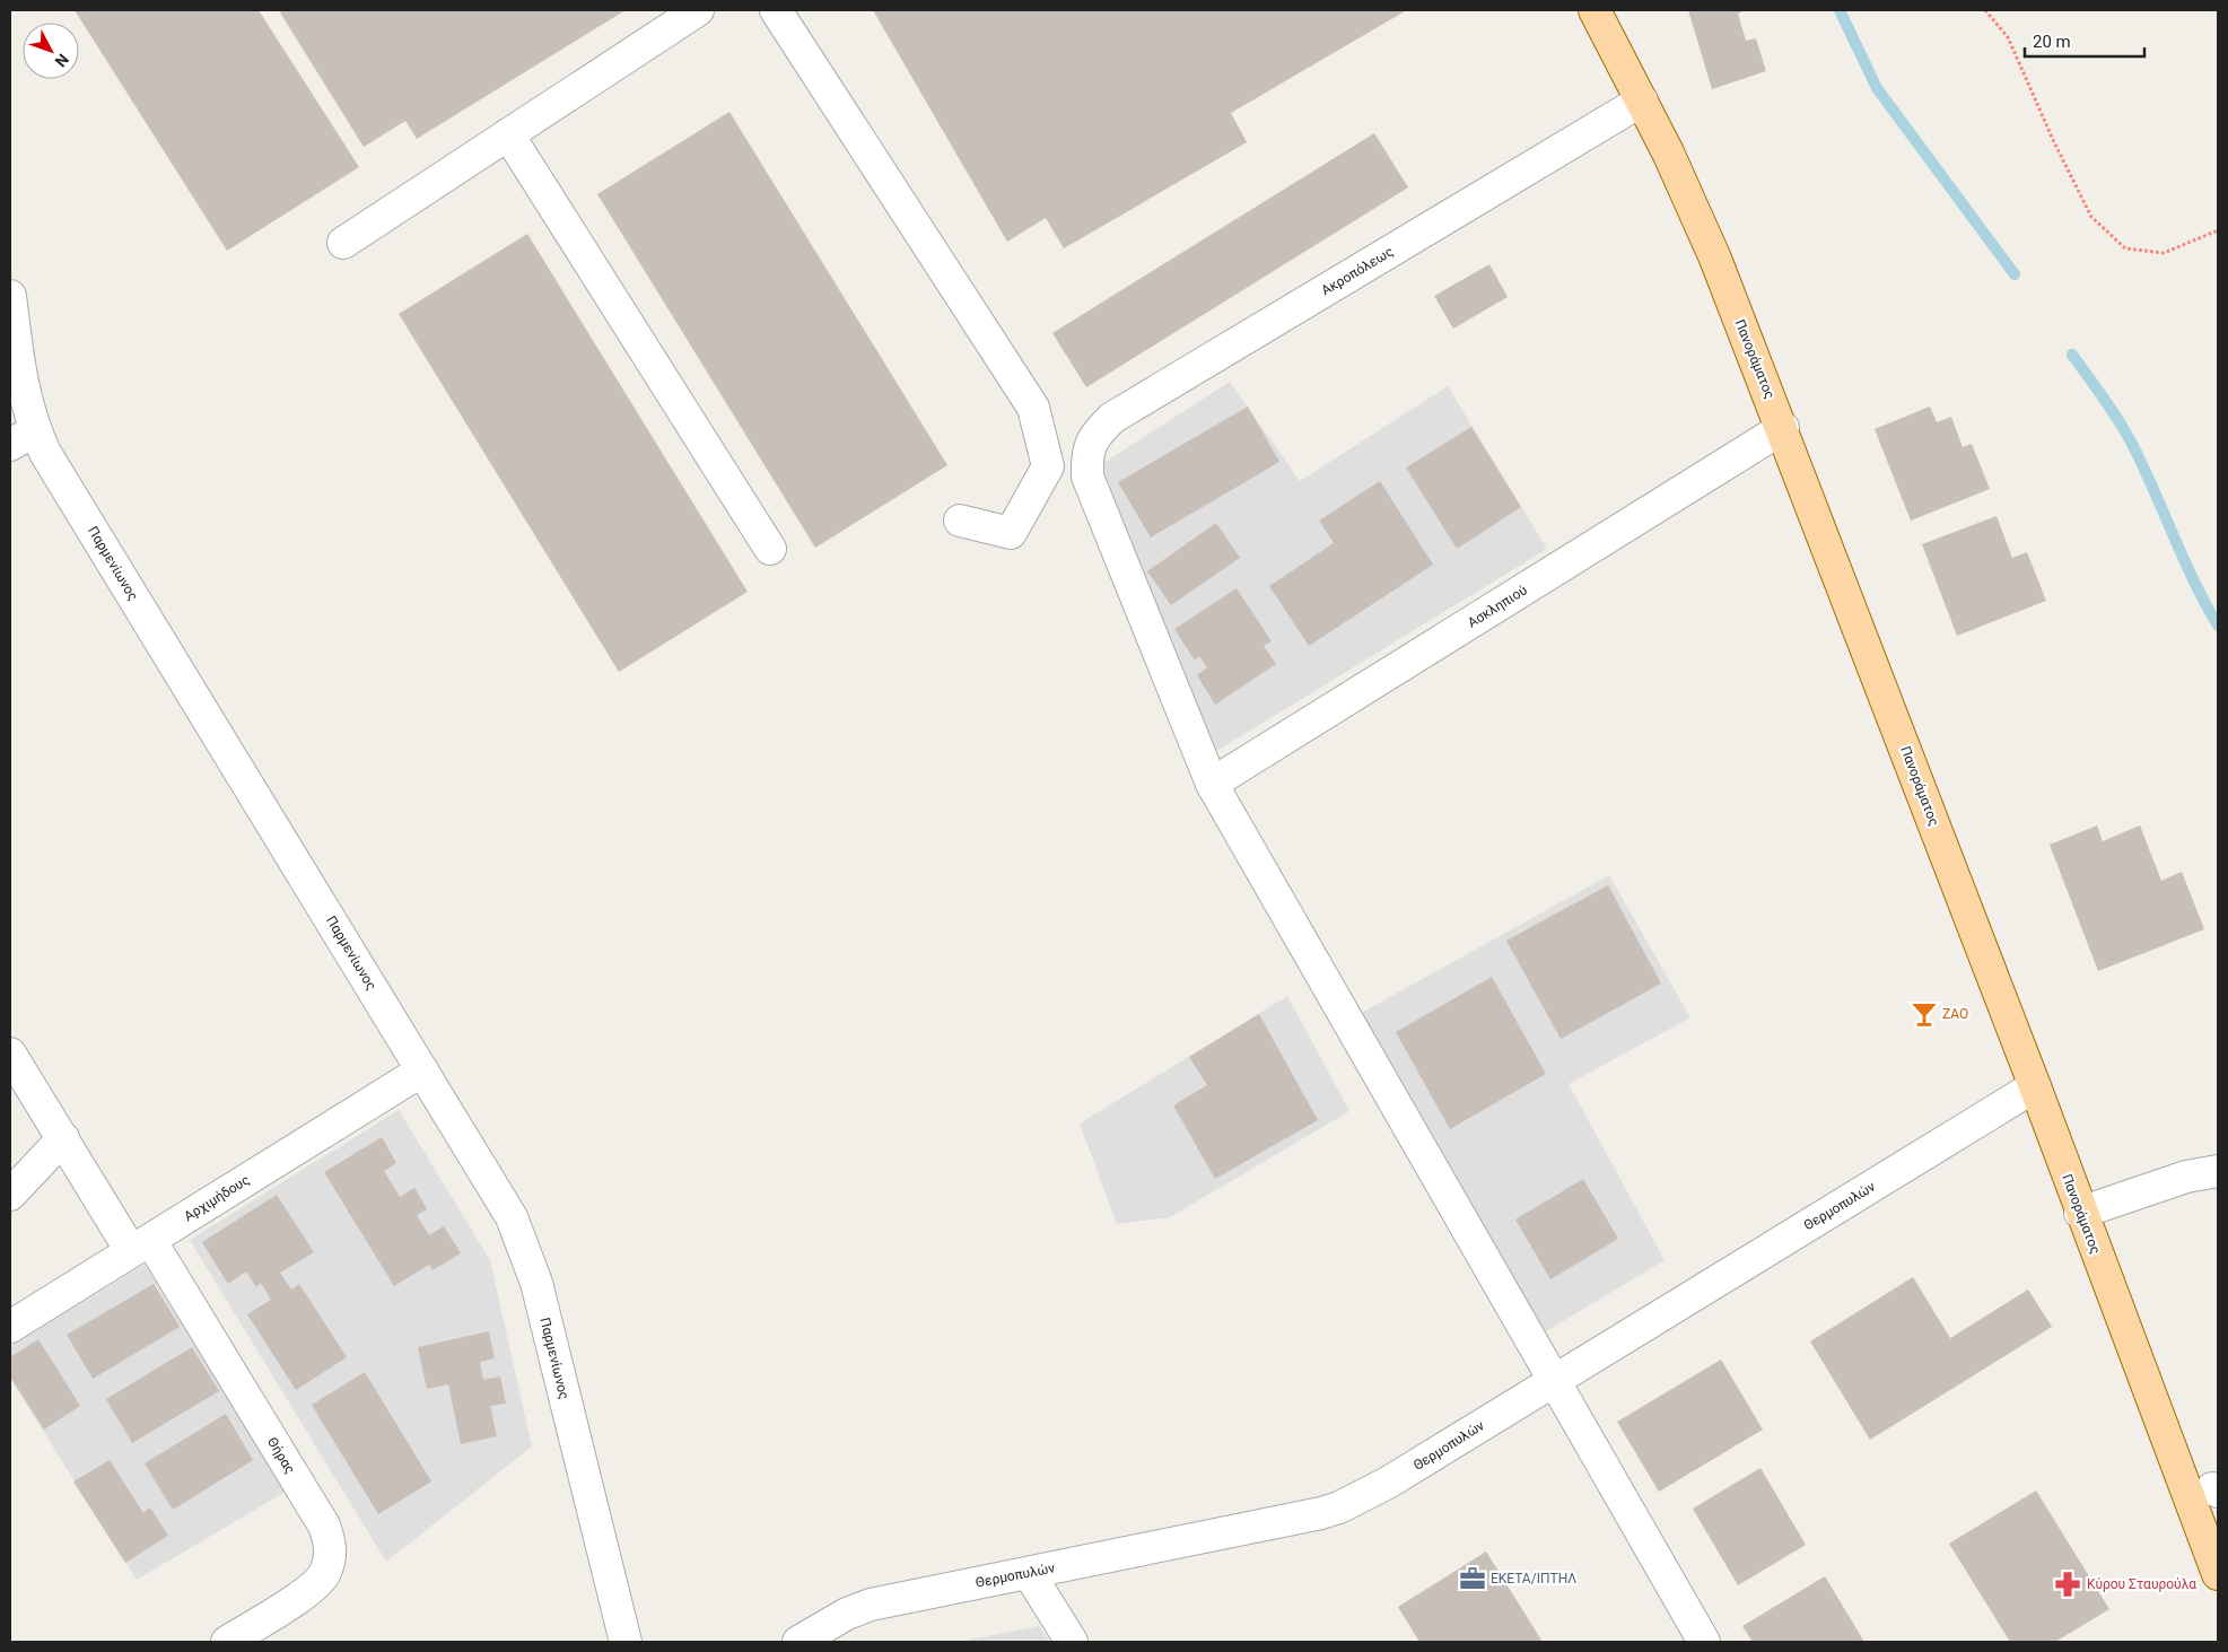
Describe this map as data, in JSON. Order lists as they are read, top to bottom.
{
  "streets": {
    "main road": ["Πανοράματος"],
    "street": [
      "Ακροπόλεως",
      "Παρμενίωνος",
      "Ασκληπιού",
      "Αρχιμήδους",
      "Θερμοπυλών",
      "Θήρας"
    ]
  },
  "crossings": [
    ["Ακροπόλεως", "Πανοράματος"],
    ["Ακροπόλεως", "Ασκληπιού"],
    ["Πανοράματος", "Ασκληπιού"],
    ["Πανοράματος", "Θερμοπυλών"],
    ["Παρμενίωνος", "Αρχιμήδους"],
    ["Αρχιμήδους", "Θήρας"]
  ],
  "places": {
    "bar": ["ZAO"],
    "office": ["ΕΚΕΤΑ/ΙΠΤΗΛ"],
    "pharmacy": ["Κύρου Σταυρούλα"]
  },
  "scale_bar": "20 m",
  "north": "bottom right"
}
